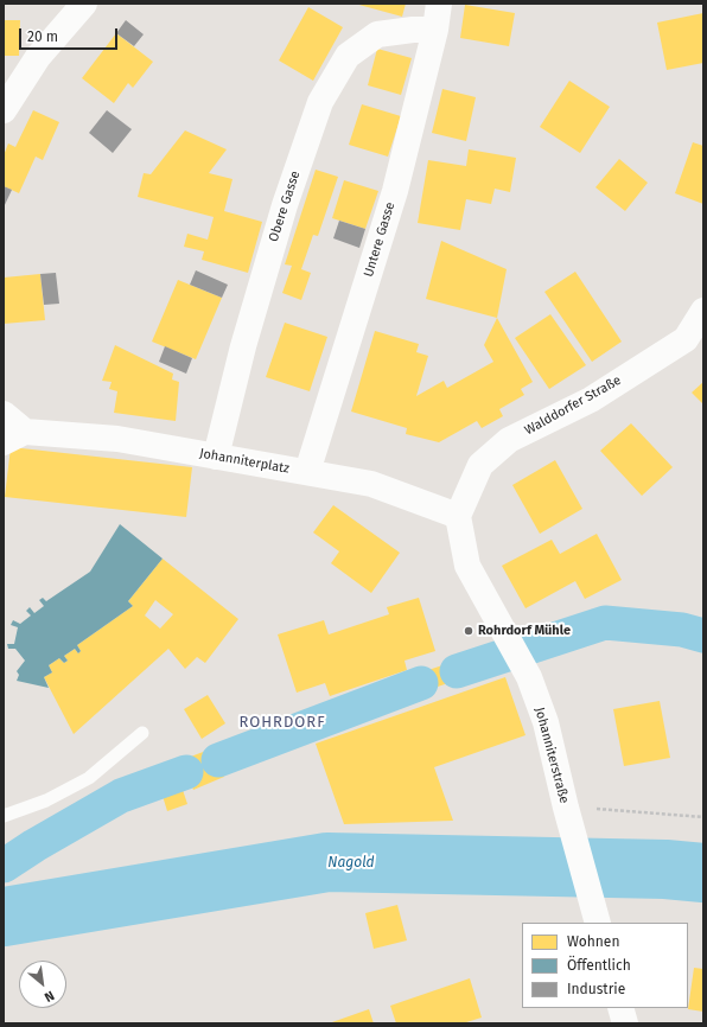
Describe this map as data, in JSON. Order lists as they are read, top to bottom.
{
  "streets": {
    "street": [
      "Obere Gasse",
      "Untere Gasse",
      "Walddorfer Straße",
      "Johanniterplatz",
      "Johanniterstraße"
    ]
  },
  "crossings": [
    ["Obere Gasse", "Untere Gasse"],
    ["Obere Gasse", "Johanniterplatz"],
    ["Untere Gasse", "Johanniterplatz"],
    ["Walddorfer Straße", "Johanniterplatz"],
    ["Walddorfer Straße", "Johanniterstraße"],
    ["Johanniterplatz", "Johanniterstraße"]
  ],
  "districts": ["ROHRDORF"],
  "water": ["Nagold"],
  "places": ["Rohrdorf Mühle"],
  "legend": ["Wohnen", "Öffentlich", "Industrie"],
  "scale_bar": "20 m",
  "north": "bottom right"
}
